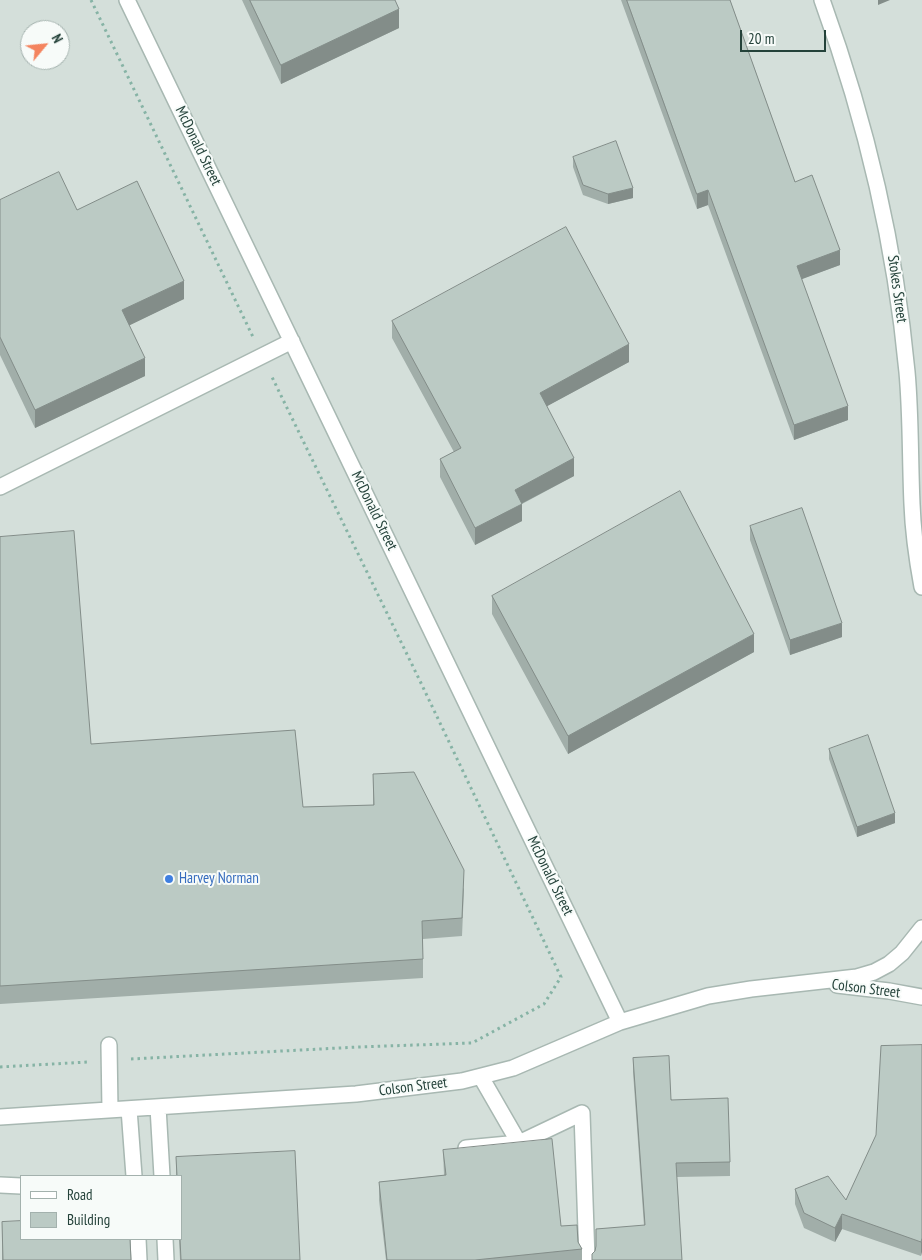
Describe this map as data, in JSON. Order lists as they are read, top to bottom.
{
  "streets": {
    "street": ["McDonald Street", "Stokes Street", "Colson Street"]
  },
  "crossings": [
    ["McDonald Street", "Colson Street"]
  ],
  "places": ["Harvey Norman"],
  "legend": ["Road", "Building"],
  "scale_bar": "20 m",
  "north": "top right"
}
